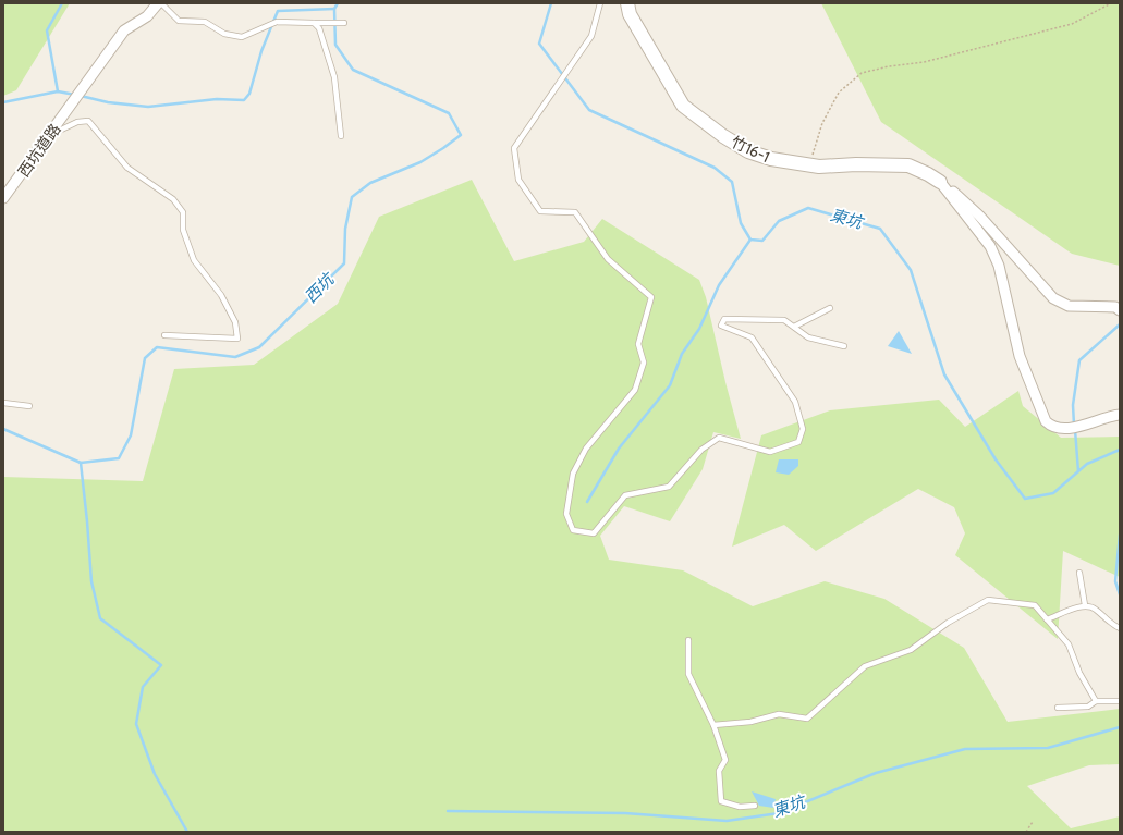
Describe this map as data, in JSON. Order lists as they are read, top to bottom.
{
  "streets": {
    "street": ["竹16-1", "西坑道路"]
  },
  "water": ["東坑", "西坑"]
}
